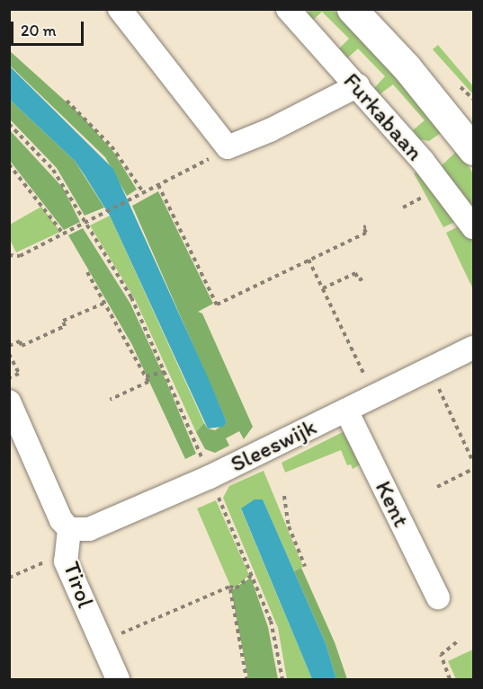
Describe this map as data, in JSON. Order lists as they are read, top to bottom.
{
  "streets": {
    "street": [
      "Furkabaan",
      "Sleeswijk",
      "Kent",
      "Tirol"
    ]
  },
  "crossings": [
    ["Sleeswijk", "Kent"],
    ["Sleeswijk", "Tirol"]
  ],
  "scale_bar": "20 m"
}
